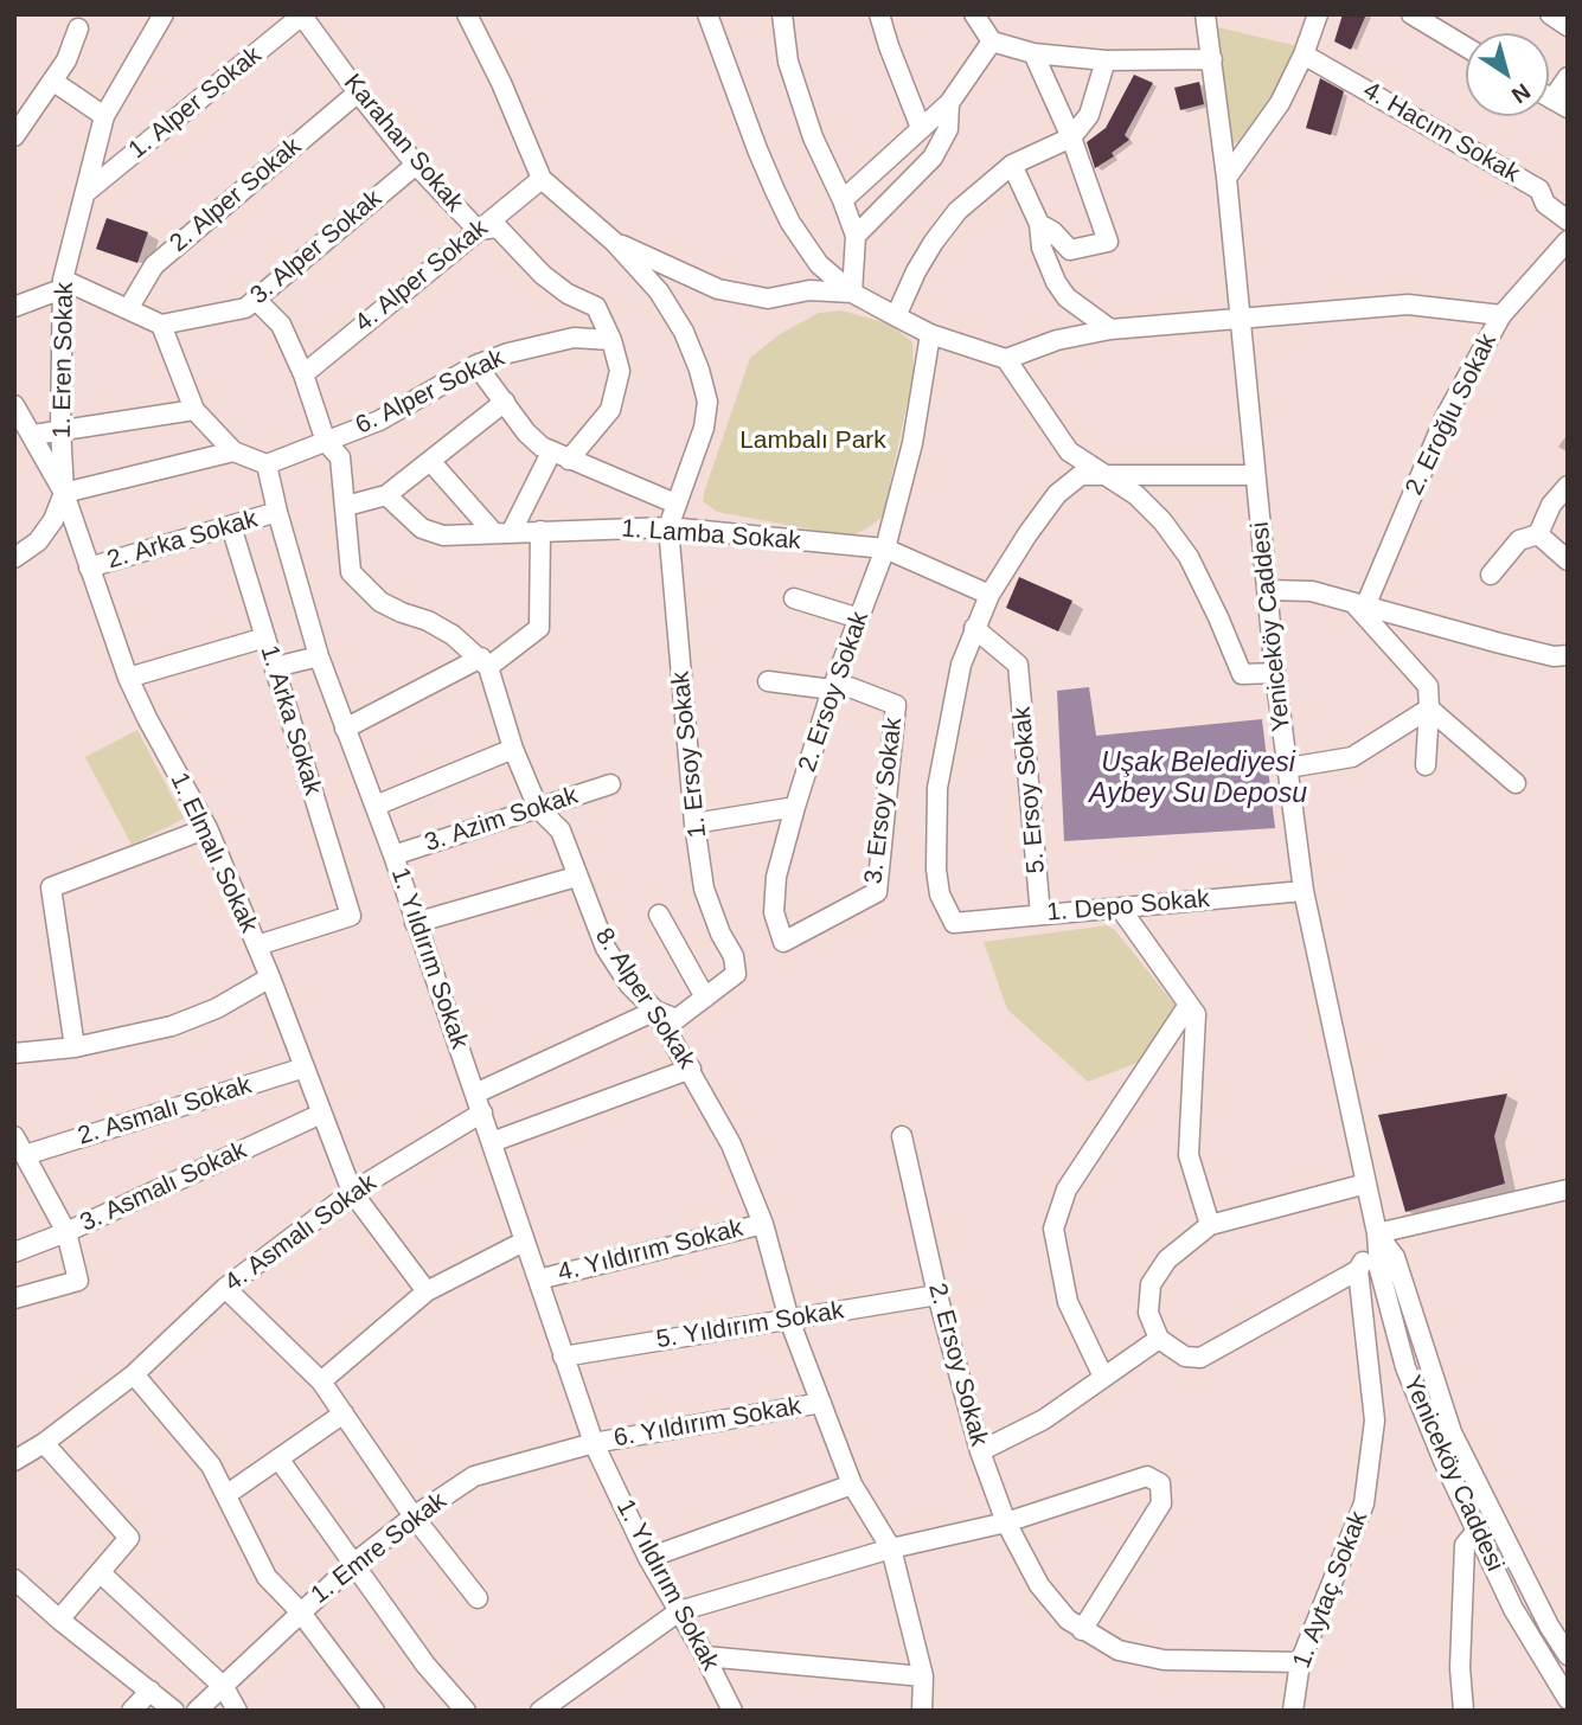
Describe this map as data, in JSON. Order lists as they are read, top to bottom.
{
  "streets": {
    "street": [
      "1. Alper Sokak",
      "4. Hacım Sokak",
      "Karahan Sokak",
      "2. Alper Sokak",
      "3. Alper Sokak",
      "4. Alper Sokak",
      "1. Eren Sokak",
      "6. Alper Sokak",
      "2. Eroğlu Sokak",
      "1. Lamba Sokak",
      "2. Arka Sokak",
      "Yeniceköy Caddesi",
      "2. Ersoy Sokak",
      "1. Arka Sokak",
      "1. Ersoy Sokak",
      "5. Ersoy Sokak",
      "3. Ersoy Sokak",
      "3. Azim Sokak",
      "1. Elmalı Sokak",
      "1. Depo Sokak",
      "1. Yıldırım Sokak",
      "8. Alper Sokak",
      "2. Asmalı Sokak",
      "3. Asmalı Sokak",
      "4. Asmalı Sokak",
      "4. Yıldırım Sokak",
      "5. Yıldırım Sokak",
      "6. Yıldırım Sokak",
      "1. Emre Sokak",
      "1. Aytaç Sokak"
    ]
  },
  "crossings": [
    ["1. Alper Sokak", "Karahan Sokak"],
    ["1. Alper Sokak", "1. Eren Sokak"],
    ["Karahan Sokak", "2. Alper Sokak"],
    ["Karahan Sokak", "3. Alper Sokak"],
    ["Karahan Sokak", "4. Alper Sokak"],
    ["Karahan Sokak", "6. Alper Sokak"],
    ["1. Eren Sokak", "1. Elmalı Sokak"],
    ["6. Alper Sokak", "1. Yıldırım Sokak"],
    ["1. Lamba Sokak", "2. Ersoy Sokak"],
    ["1. Lamba Sokak", "1. Ersoy Sokak"],
    ["2. Arka Sokak", "1. Arka Sokak"],
    ["2. Arka Sokak", "1. Elmalı Sokak"],
    ["2. Arka Sokak", "1. Yıldırım Sokak"],
    ["Yeniceköy Caddesi", "1. Depo Sokak"],
    ["2. Ersoy Sokak", "3. Ersoy Sokak"],
    ["2. Ersoy Sokak", "5. Yıldırım Sokak"],
    ["2. Ersoy Sokak", "1. Aytaç Sokak"],
    ["1. Arka Sokak", "1. Elmalı Sokak"],
    ["5. Ersoy Sokak", "1. Depo Sokak"],
    ["3. Azim Sokak", "1. Yıldırım Sokak"],
    ["3. Azim Sokak", "8. Alper Sokak"],
    ["1. Elmalı Sokak", "2. Asmalı Sokak"],
    ["1. Elmalı Sokak", "3. Asmalı Sokak"],
    ["1. Elmalı Sokak", "4. Asmalı Sokak"],
    ["1. Yıldırım Sokak", "4. Asmalı Sokak"],
    ["1. Yıldırım Sokak", "4. Yıldırım Sokak"],
    ["1. Yıldırım Sokak", "5. Yıldırım Sokak"],
    ["1. Yıldırım Sokak", "6. Yıldırım Sokak"],
    ["1. Yıldırım Sokak", "1. Emre Sokak"],
    ["8. Alper Sokak", "4. Yıldırım Sokak"],
    ["8. Alper Sokak", "5. Yıldırım Sokak"],
    ["8. Alper Sokak", "6. Yıldırım Sokak"],
    ["6. Yıldırım Sokak", "1. Emre Sokak"]
  ],
  "water": ["Uşak Belediyesi Aybey Su Deposu"],
  "parks": ["Lambalı Park"],
  "north": "bottom right"
}
